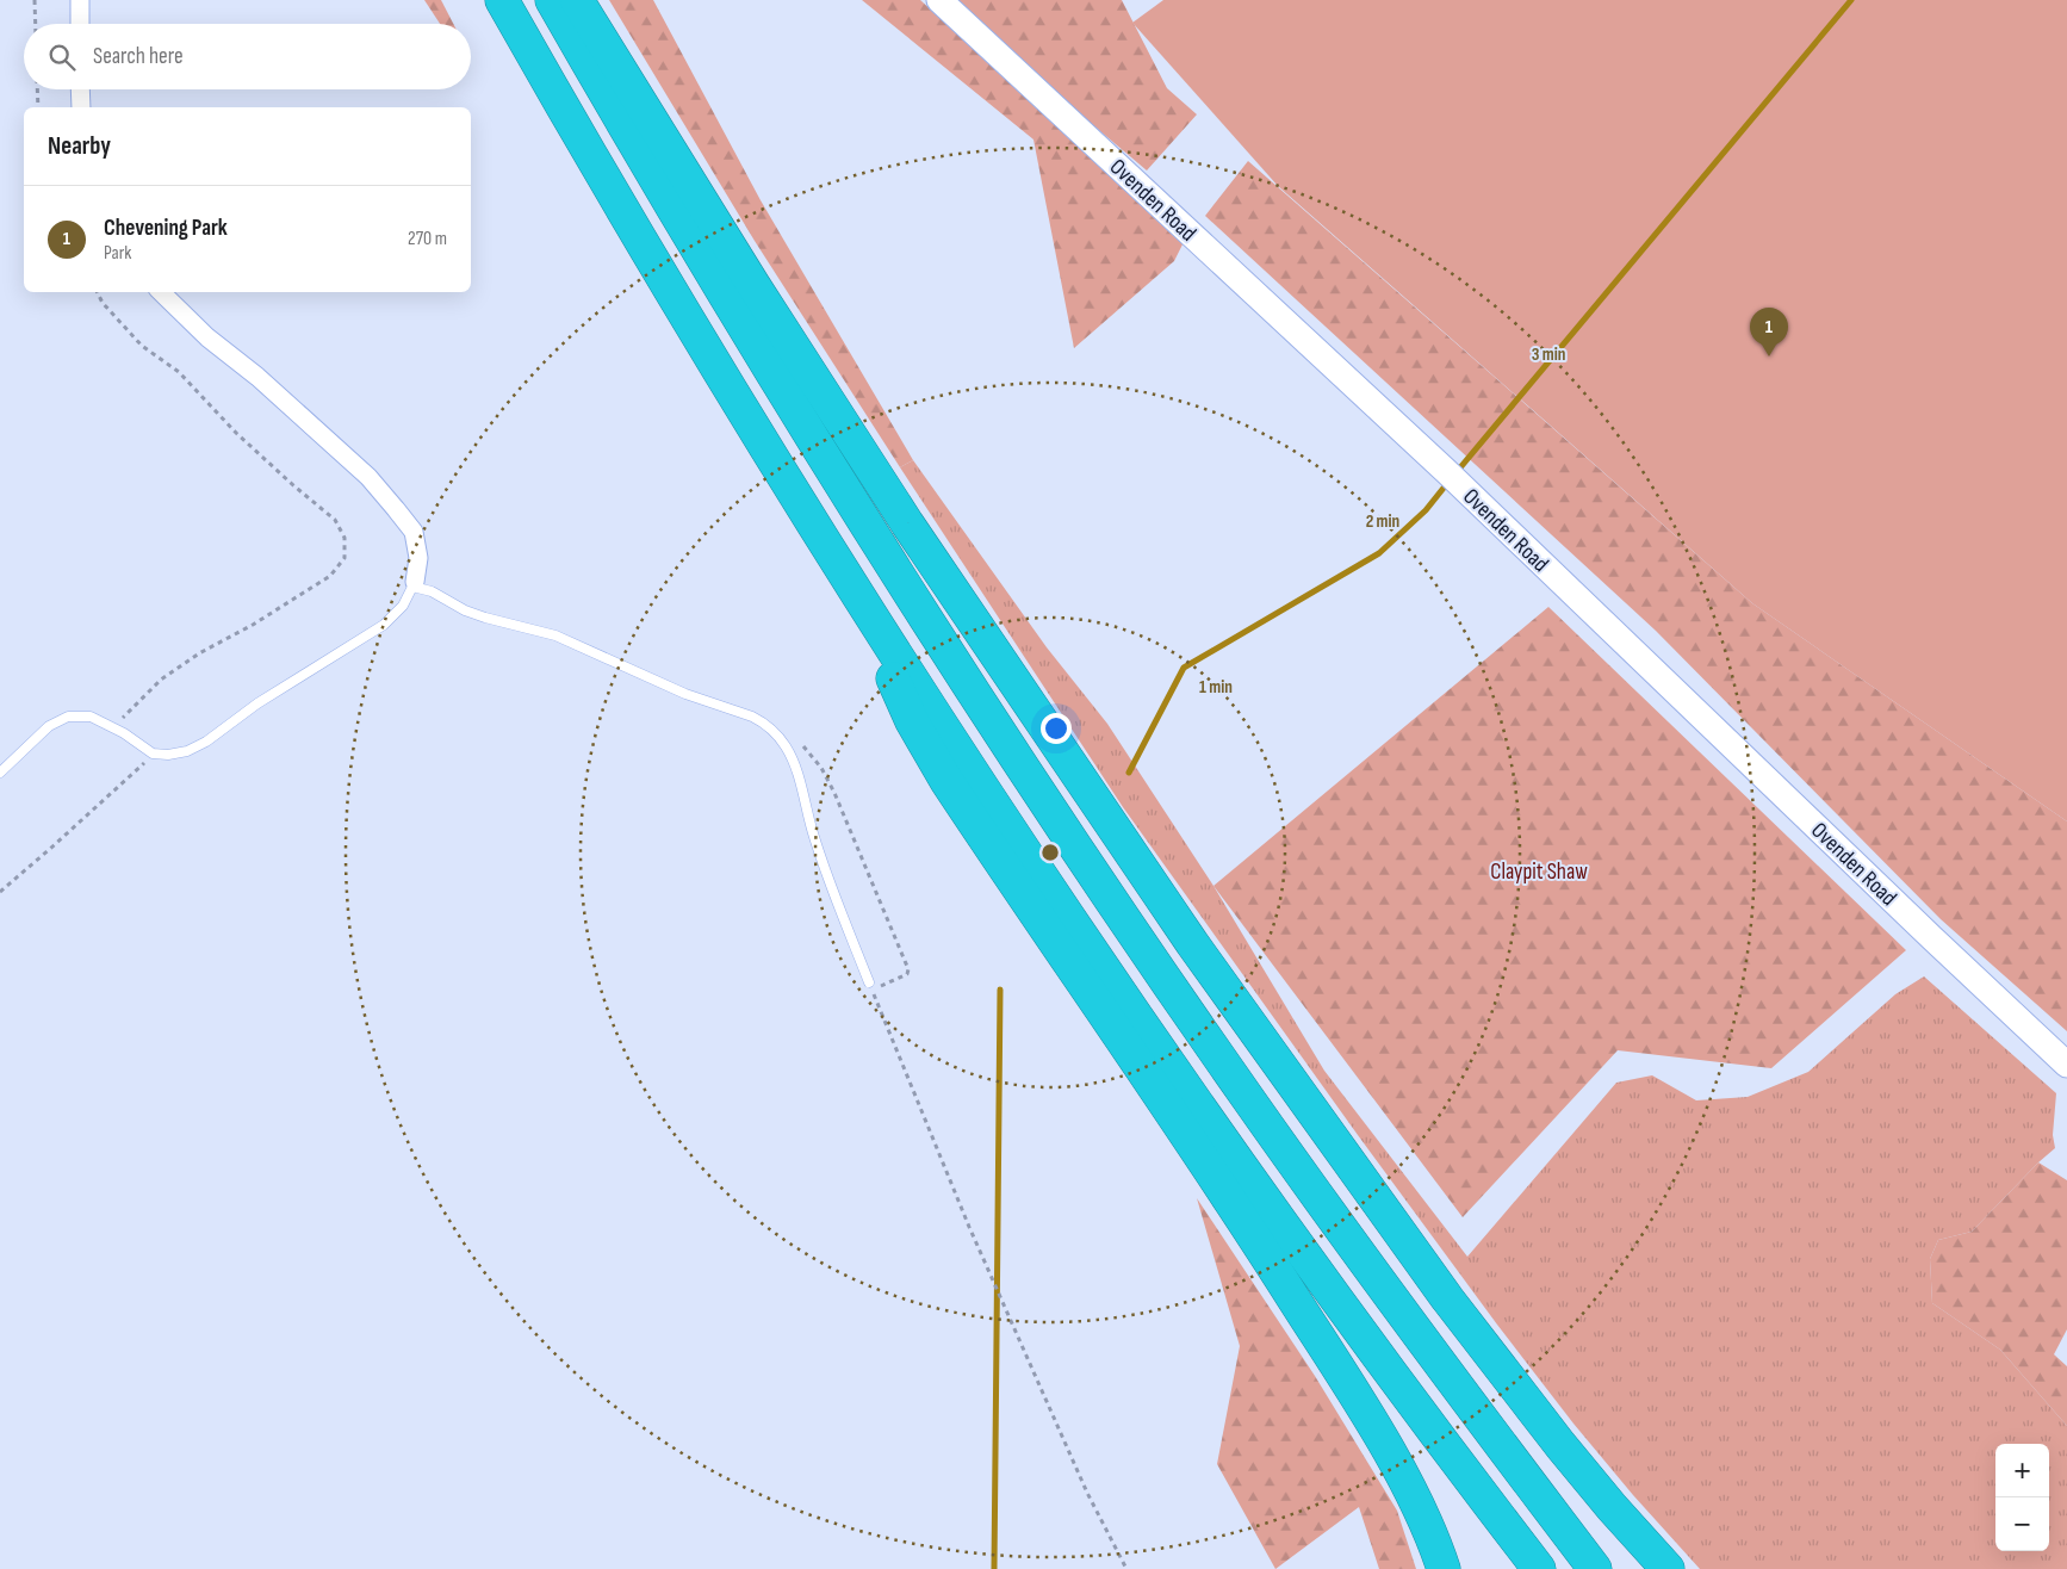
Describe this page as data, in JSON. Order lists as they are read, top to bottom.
{
  "streets": {
    "main road": ["Ovenden Road"]
  },
  "parks": ["Claypit Shaw"],
  "page": {
    "search": "Search here",
    "heading": "Nearby",
    "list": [
      {
        "mark": "1",
        "name": "Chevening Park",
        "note": "Park",
        "value": "270 m"
      }
    ],
    "pins": "1",
    "map_buttons": ["+", "−"]
  },
  "rings": ["3 min", "2 min", "1 min"]
}
